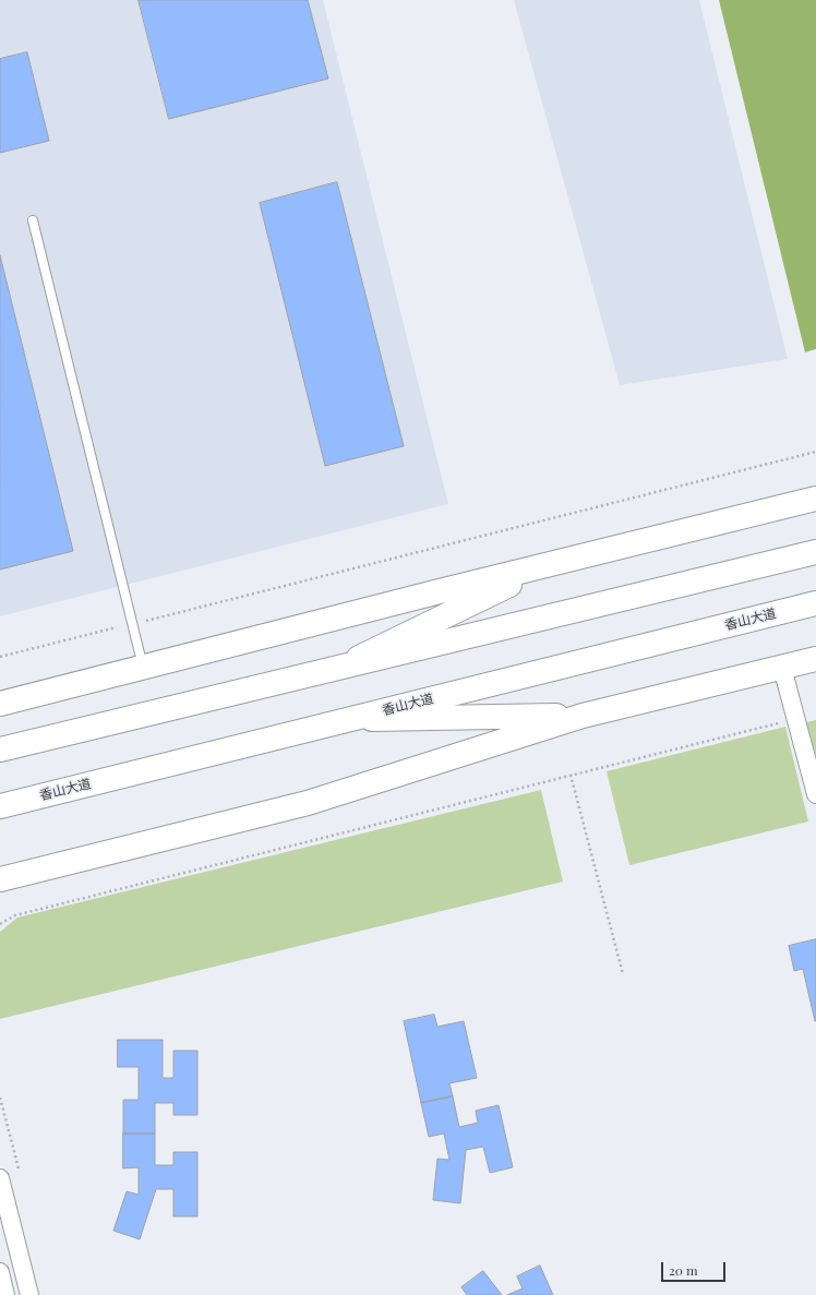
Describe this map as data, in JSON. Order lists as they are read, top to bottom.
{
  "streets": {
    "main road": ["香山大道"]
  },
  "scale_bar": "20 m"
}
